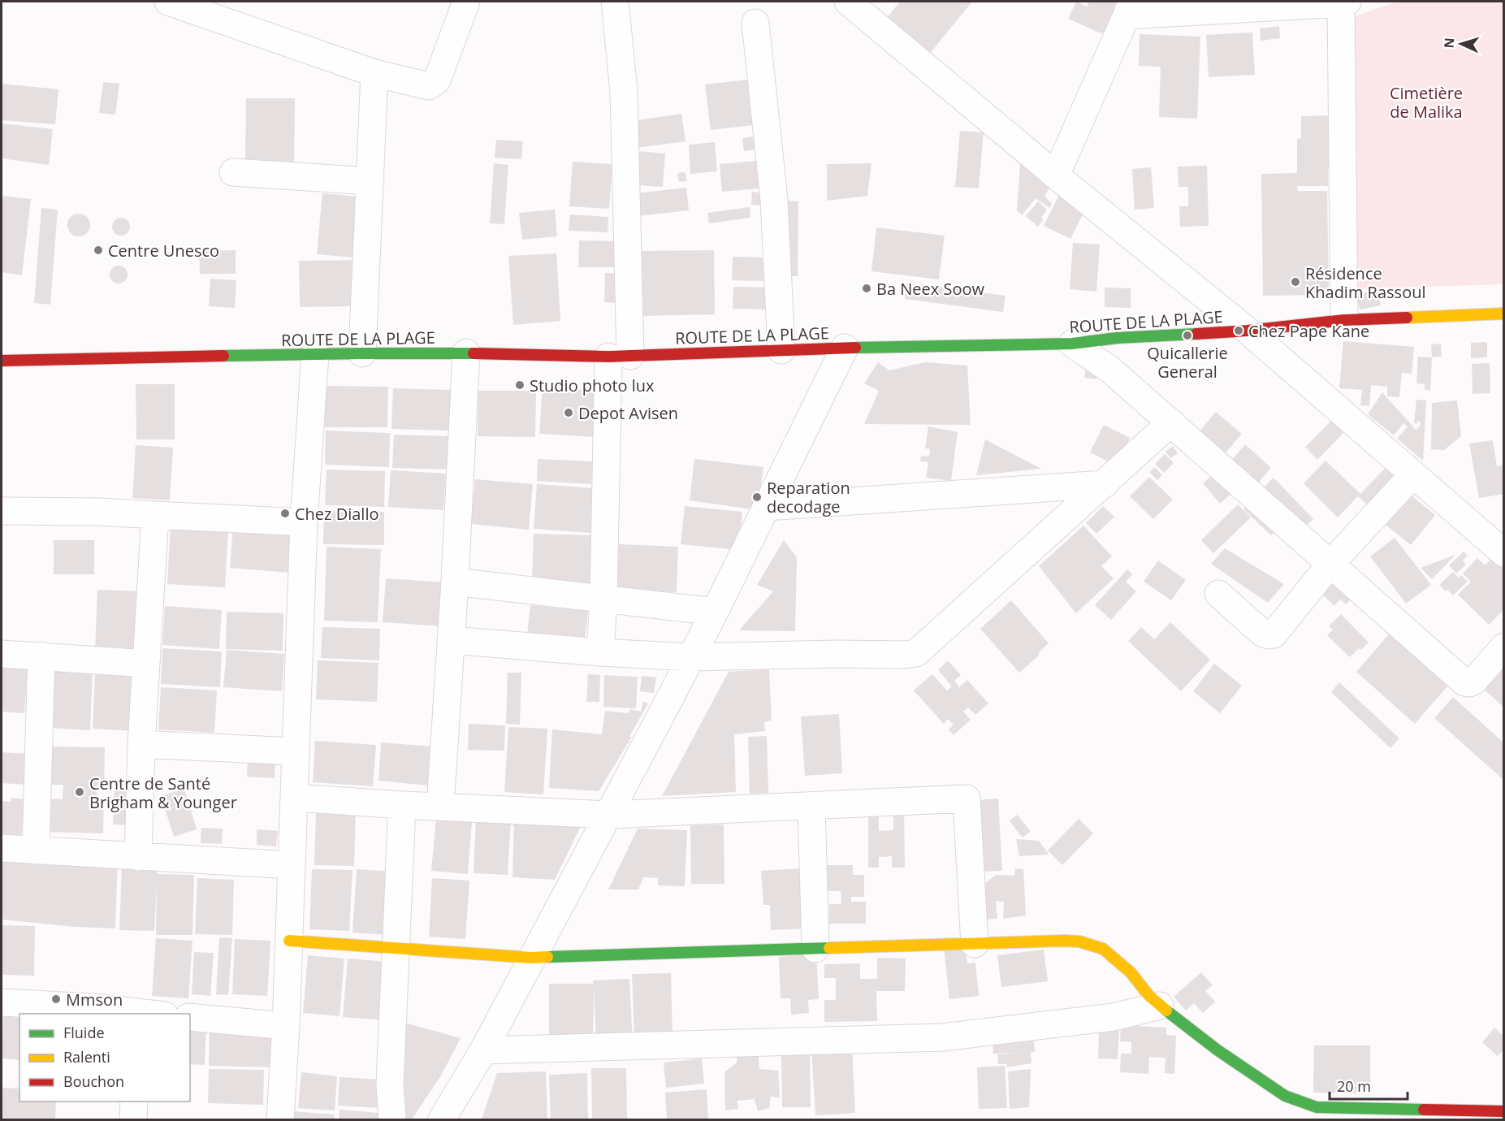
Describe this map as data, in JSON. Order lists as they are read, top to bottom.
{
  "streets": {
    "main road": ["ROUTE DE LA PLAGE"]
  },
  "parks": ["Cimetière de Malika"],
  "places": [
    "Centre Unesco",
    "Résidence Khadim Rassoul",
    "Ba Neex Soow",
    "Chez Pape Kane",
    "Quicallerie General",
    "Studio photo lux",
    "Depot Avisen",
    "Reparation decodage",
    "Chez Diallo",
    "Centre de Santé Brigham & Younger",
    "Mmson"
  ],
  "legend": ["Fluide", "Ralenti", "Bouchon"],
  "scale_bar": "20 m",
  "north": "left"
}
